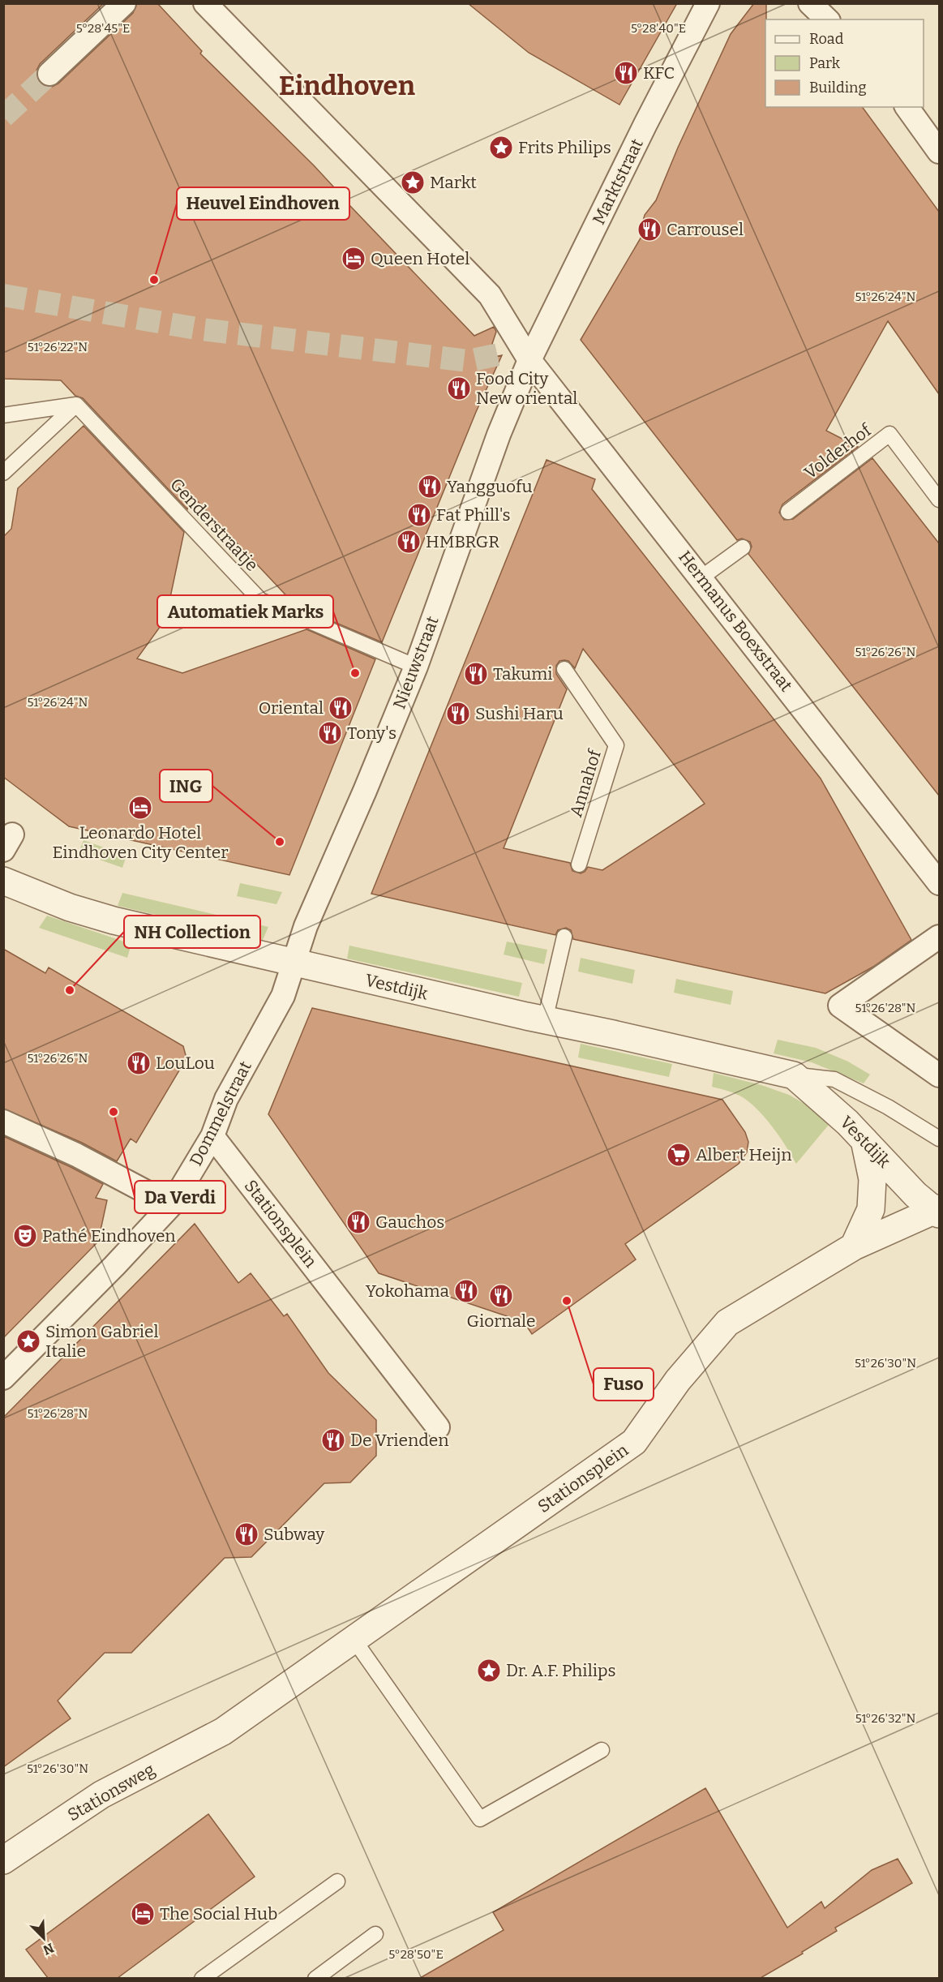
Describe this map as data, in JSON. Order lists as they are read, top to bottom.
{
  "streets": {
    "street": [
      "Marktstraat",
      "Hermanus Boexstraat",
      "Nieuwstraat",
      "Vestdijk",
      "Dommelstraat",
      "Stationsplein",
      "Stationsweg"
    ],
    "lane": ["Volderhof", "Genderstraatje", "Annahof"]
  },
  "crossings": [
    ["Marktstraat", "Hermanus Boexstraat"],
    ["Marktstraat", "Nieuwstraat"],
    ["Genderstraatje", "Nieuwstraat"],
    ["Hermanus Boexstraat", "Nieuwstraat"],
    ["Nieuwstraat", "Vestdijk"],
    ["Nieuwstraat", "Dommelstraat"],
    ["Vestdijk", "Dommelstraat"],
    ["Vestdijk", "Stationsplein"],
    ["Dommelstraat", "Stationsplein"],
    ["Stationsplein", "Stationsweg"]
  ],
  "districts": ["Eindhoven"],
  "places": {
    "restaurant": [
      "KFC",
      "Carrousel",
      "Food City New oriental",
      "Yangguofu",
      "Fat Phill's",
      "HMBRGR",
      "Takumi",
      "Oriental",
      "Sushi Haru",
      "Tony's",
      "LouLou",
      "Gauchos",
      "Yokohama",
      "Giornale",
      "De Vrienden",
      "Subway"
    ],
    "place": [
      "Frits Philips",
      "Markt",
      "Simon Gabriel Italie",
      "Dr. A.F. Philips"
    ],
    "hotel": ["Queen Hotel", "Leonardo Hotel Eindhoven City Center", "The Social Hub"],
    "other": [
      "Heuvel Eindhoven",
      "Automatiek Marks",
      "ING",
      "NH Collection",
      "Da Verdi",
      "Fuso"
    ],
    "supermarket": ["Albert Heijn"],
    "theatre": ["Pathé Eindhoven"]
  },
  "legend": ["Road", "Park", "Building"],
  "north": "bottom right",
  "coordinates": [
    "5°28'45\"E",
    "5°28'40\"E",
    "51°26'24\"N",
    "51°26'22\"N",
    "51°26'26\"N",
    "51°26'28\"N",
    "51°26'30\"N",
    "51°26'32\"N",
    "5°28'50\"E"
  ]
}
